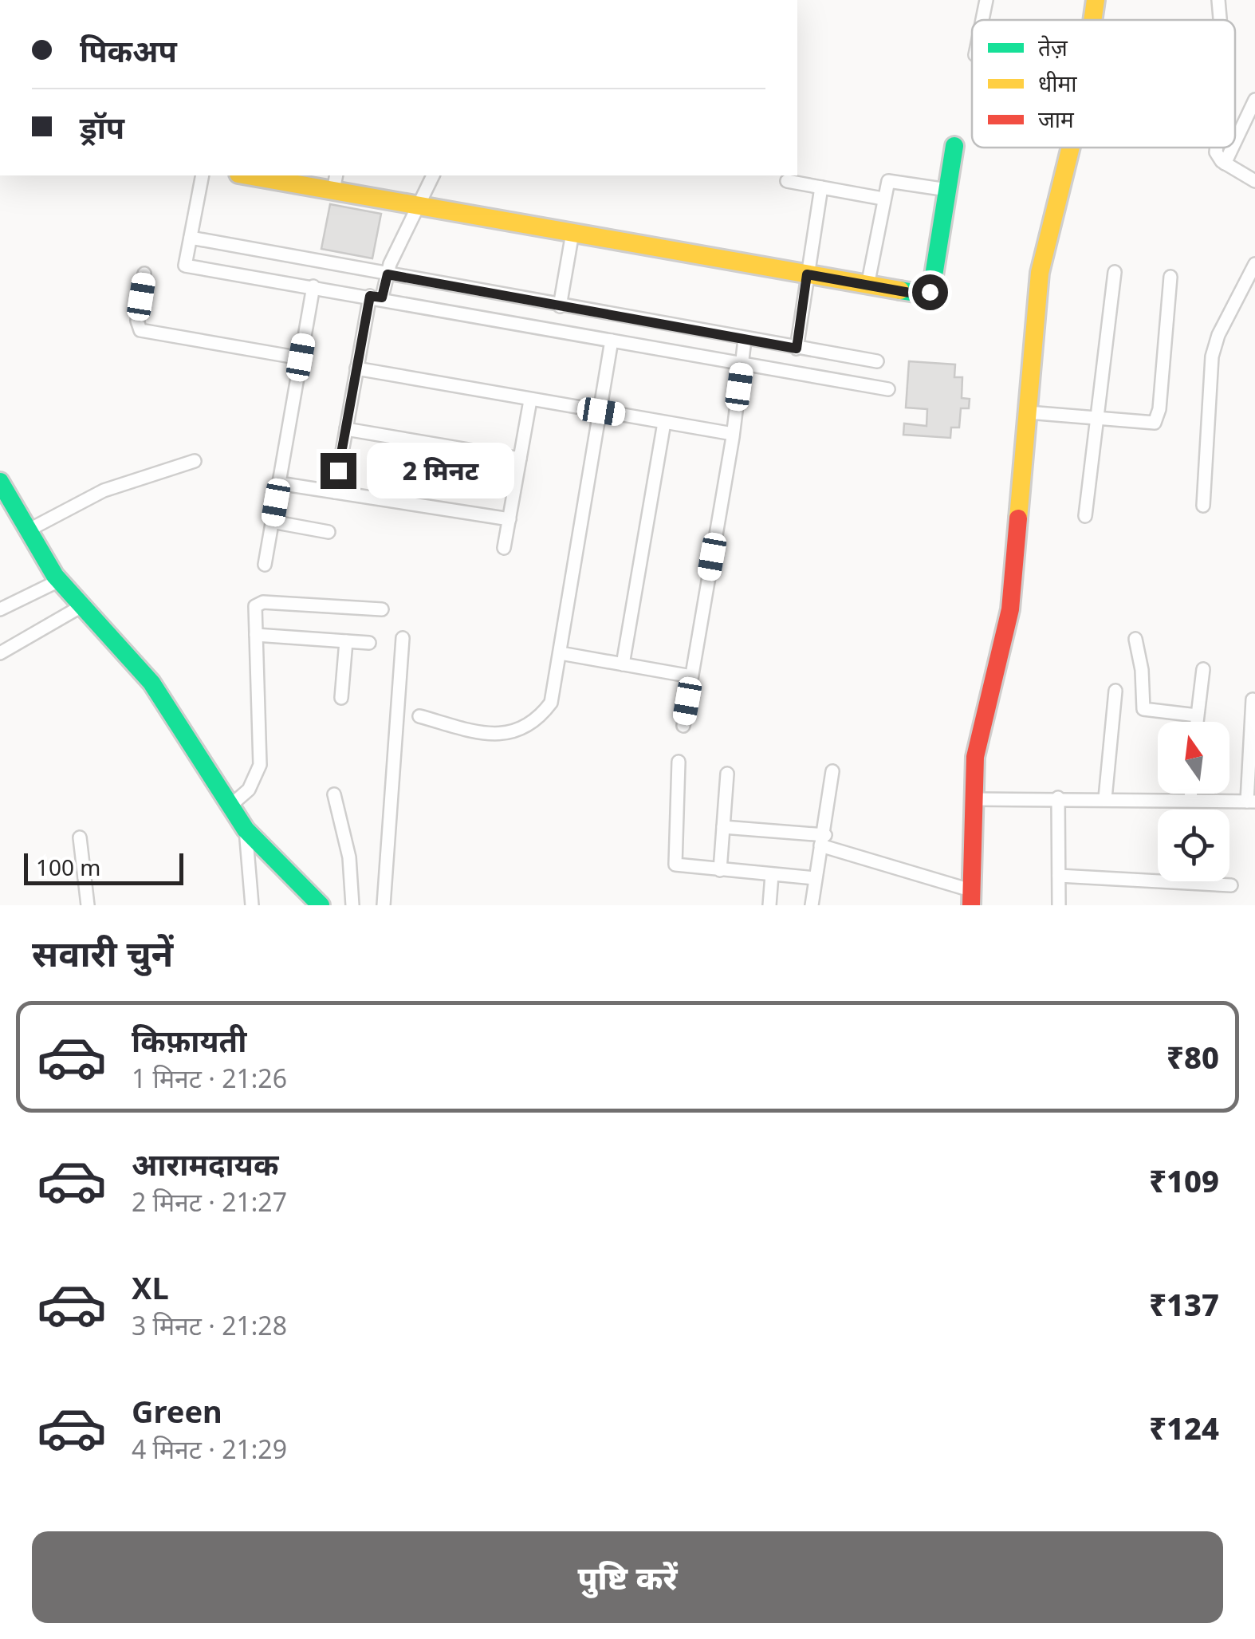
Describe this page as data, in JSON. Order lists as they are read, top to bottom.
{
  "legend": ["तेज़", "धीमा", "जाम"],
  "scale_bar": "100 m",
  "north": "top",
  "page": {
    "banner": ["पिकअप", "ड्रॉप"],
    "bubble": "2 मिनट",
    "scale": "100 m",
    "heading": "सवारी चुनें",
    "list": [
      {
        "name": "किफ़ायती",
        "note": "1 मिनट · 21:26",
        "value": "₹80"
      },
      {
        "name": "आरामदायक",
        "note": "2 मिनट · 21:27",
        "value": "₹109"
      },
      {
        "name": "XL",
        "note": "3 मिनट · 21:28",
        "value": "₹137"
      },
      {
        "name": "Green",
        "note": "4 मिनट · 21:29",
        "value": "₹124"
      }
    ],
    "buttons": "पुष्टि करें"
  }
}
